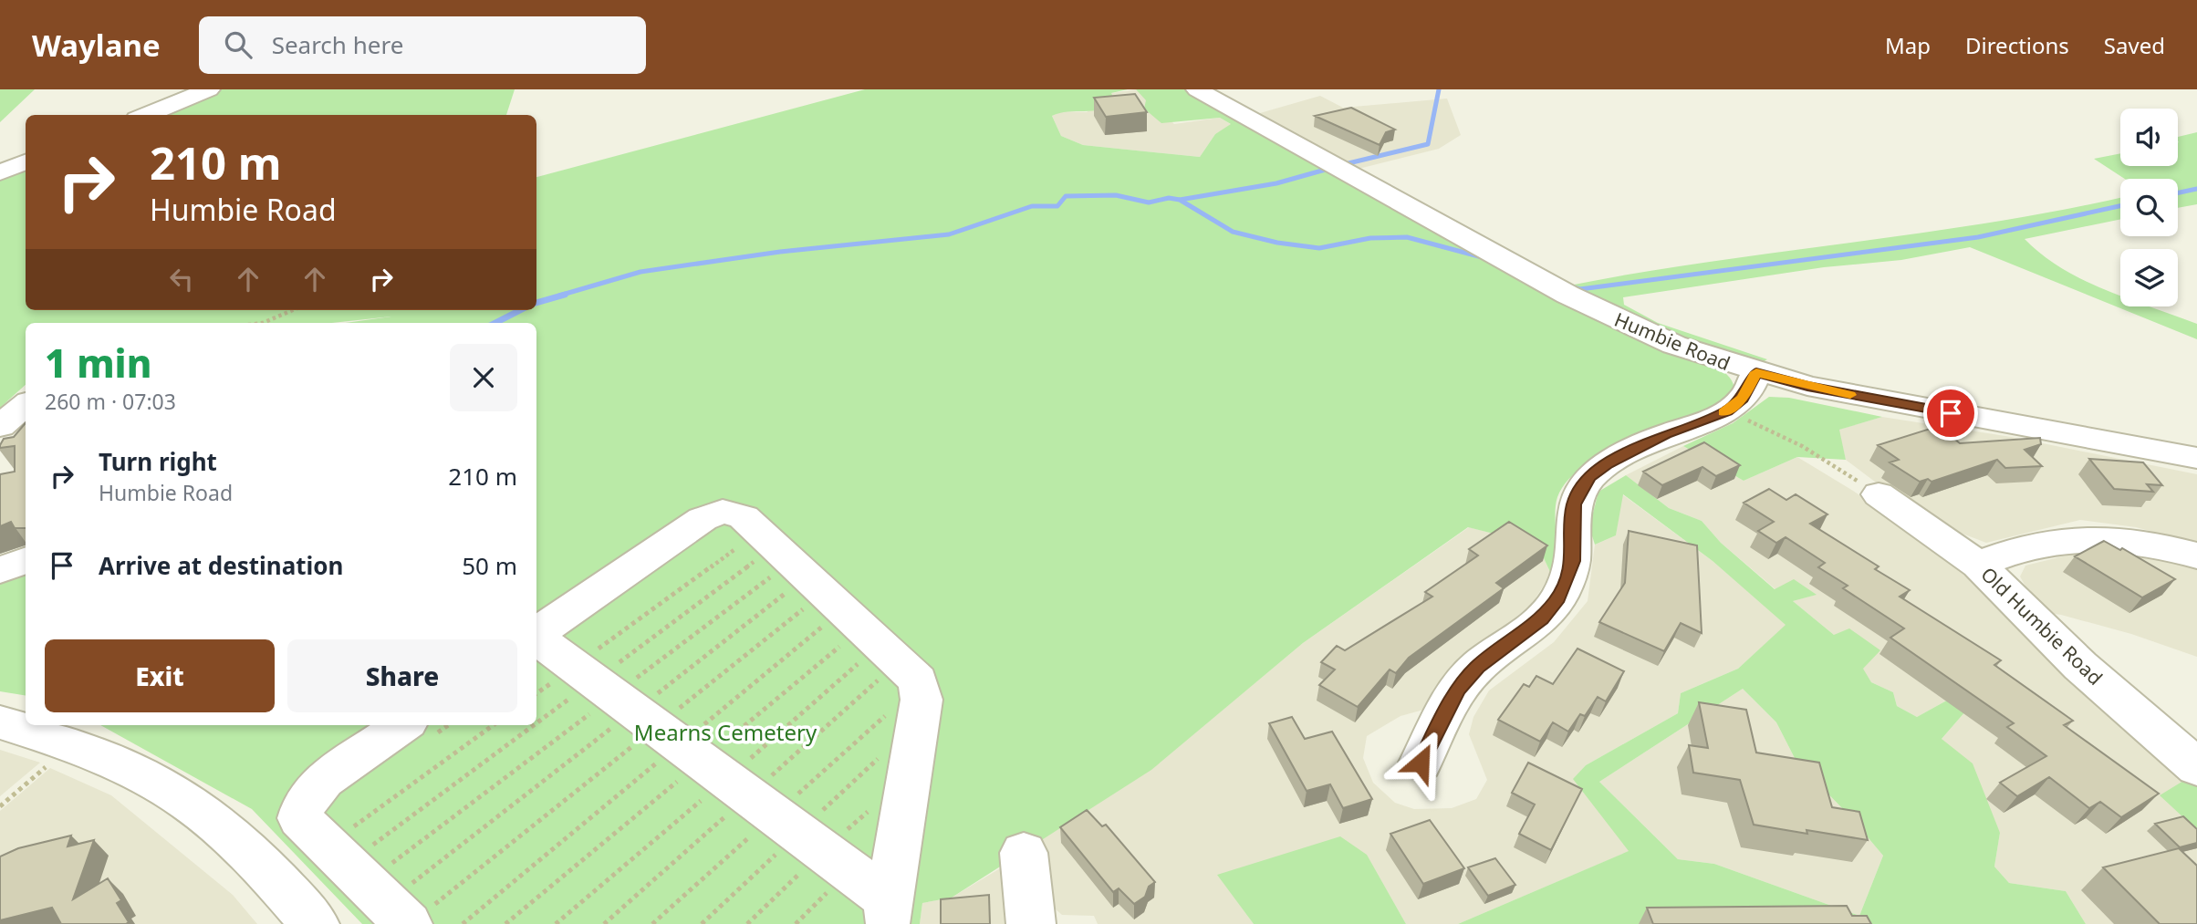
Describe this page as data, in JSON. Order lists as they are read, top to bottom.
{
  "streets": {
    "street": ["Humbie Road", "Old Humbie Road"]
  },
  "parks": ["Mearns Cemetery"],
  "page": {
    "header": "Waylane",
    "search": "Search here",
    "nav": ["Map", "Directions", "Saved"],
    "turn": ["210 m", "Humbie Road"],
    "heading": ["1 min", "260 m · 07:03"],
    "list": [
      {
        "name": "Turn right",
        "note": "Humbie Road",
        "value": "210 m"
      },
      {
        "name": "Arrive at destination",
        "value": "50 m"
      }
    ],
    "buttons": ["Exit", "Share"]
  }
}
